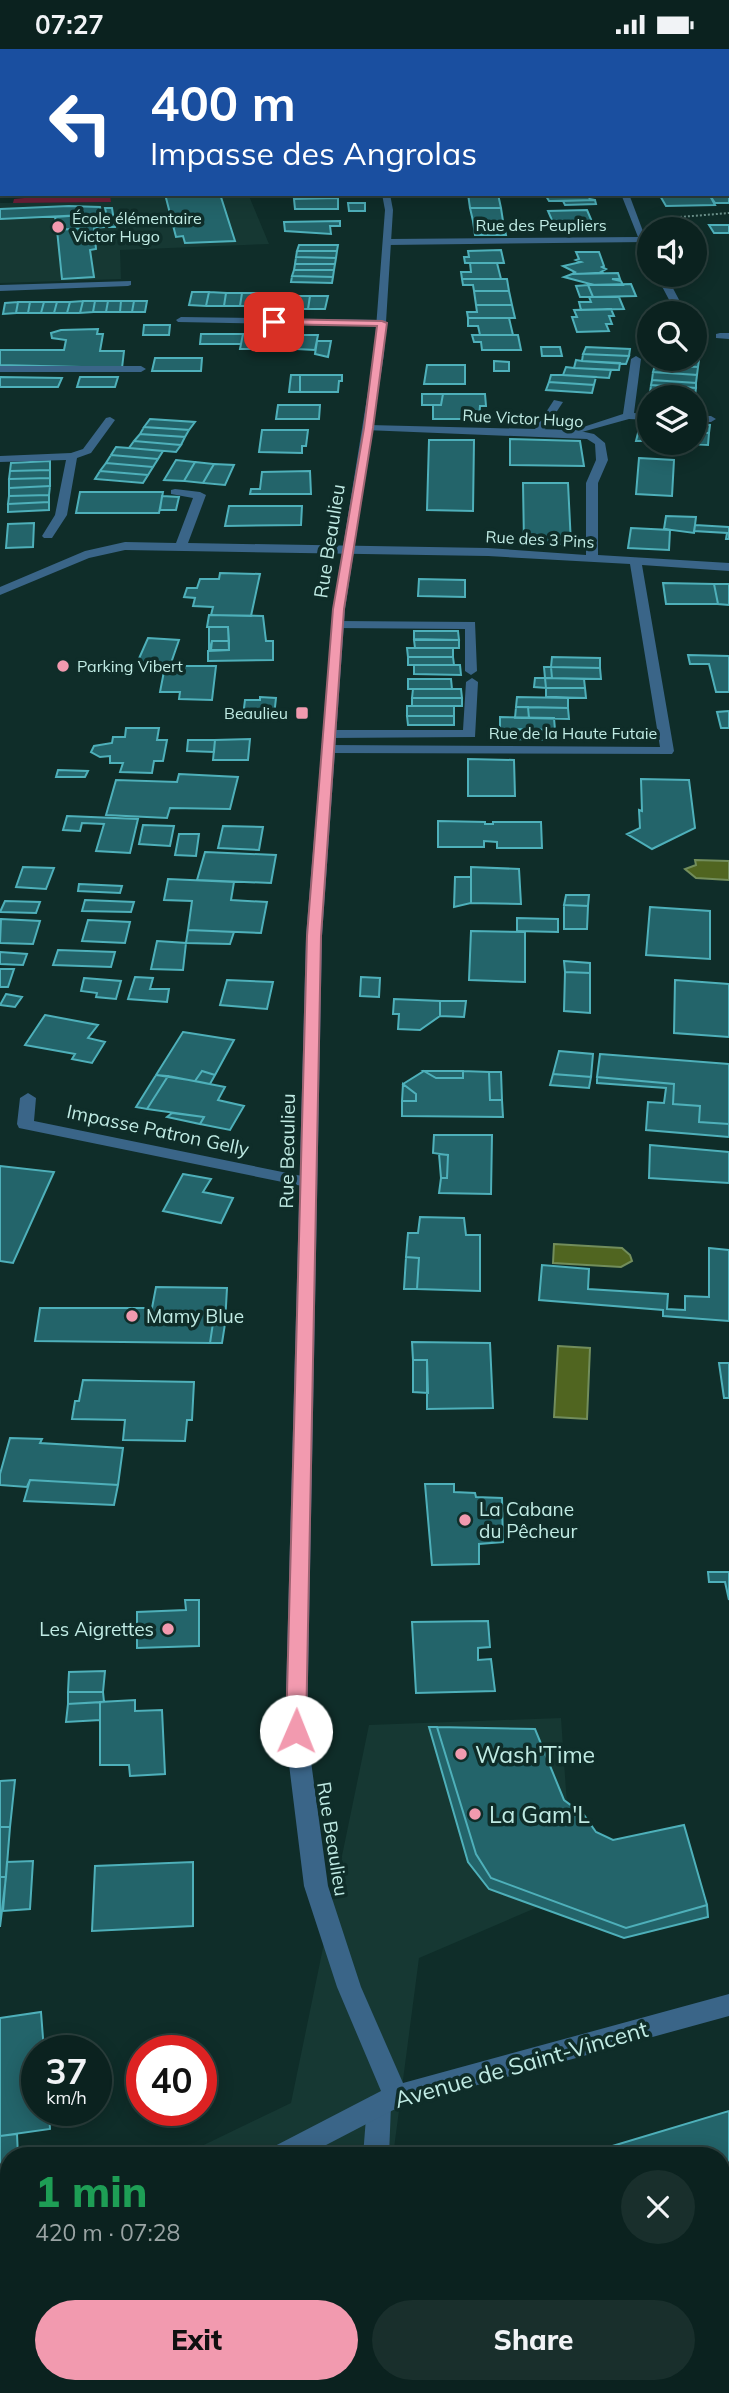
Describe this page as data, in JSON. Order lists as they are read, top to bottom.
{
  "streets": {
    "street": [
      "Rue des Peupliers",
      "Rue Victor Hugo",
      "Rue des 3 Pins",
      "Rue Beaulieu",
      "Rue de la Haute Futaie",
      "Impasse Patron Gelly",
      "Avenue de Saint-Vincent"
    ]
  },
  "crossings": [
    ["Rue des Peupliers", "Rue Beaulieu"],
    ["Rue Victor Hugo", "Rue des 3 Pins"],
    ["Rue Victor Hugo", "Rue Beaulieu"],
    ["Rue des 3 Pins", "Rue Beaulieu"],
    ["Rue des 3 Pins", "Rue de la Haute Futaie"],
    ["Rue Beaulieu", "Rue de la Haute Futaie"],
    ["Rue Beaulieu", "Impasse Patron Gelly"],
    ["Rue Beaulieu", "Avenue de Saint-Vincent"]
  ],
  "places": {
    "other": [
      "École élémentaire Victor Hugo",
      "Parking Vibert",
      "Mamy Blue",
      "La Cabane du Pêcheur",
      "Les Aigrettes",
      "Wash'Time",
      "La Gam'L"
    ],
    "transit": ["Beaulieu"]
  },
  "page": {
    "status": "07:27",
    "turn": ["400 m", "Impasse des Angrolas"],
    "speed": "37 km/h",
    "limit": "40",
    "heading": ["1 min", "420 m · 07:28"],
    "buttons": ["Exit", "Share"]
  }
}
